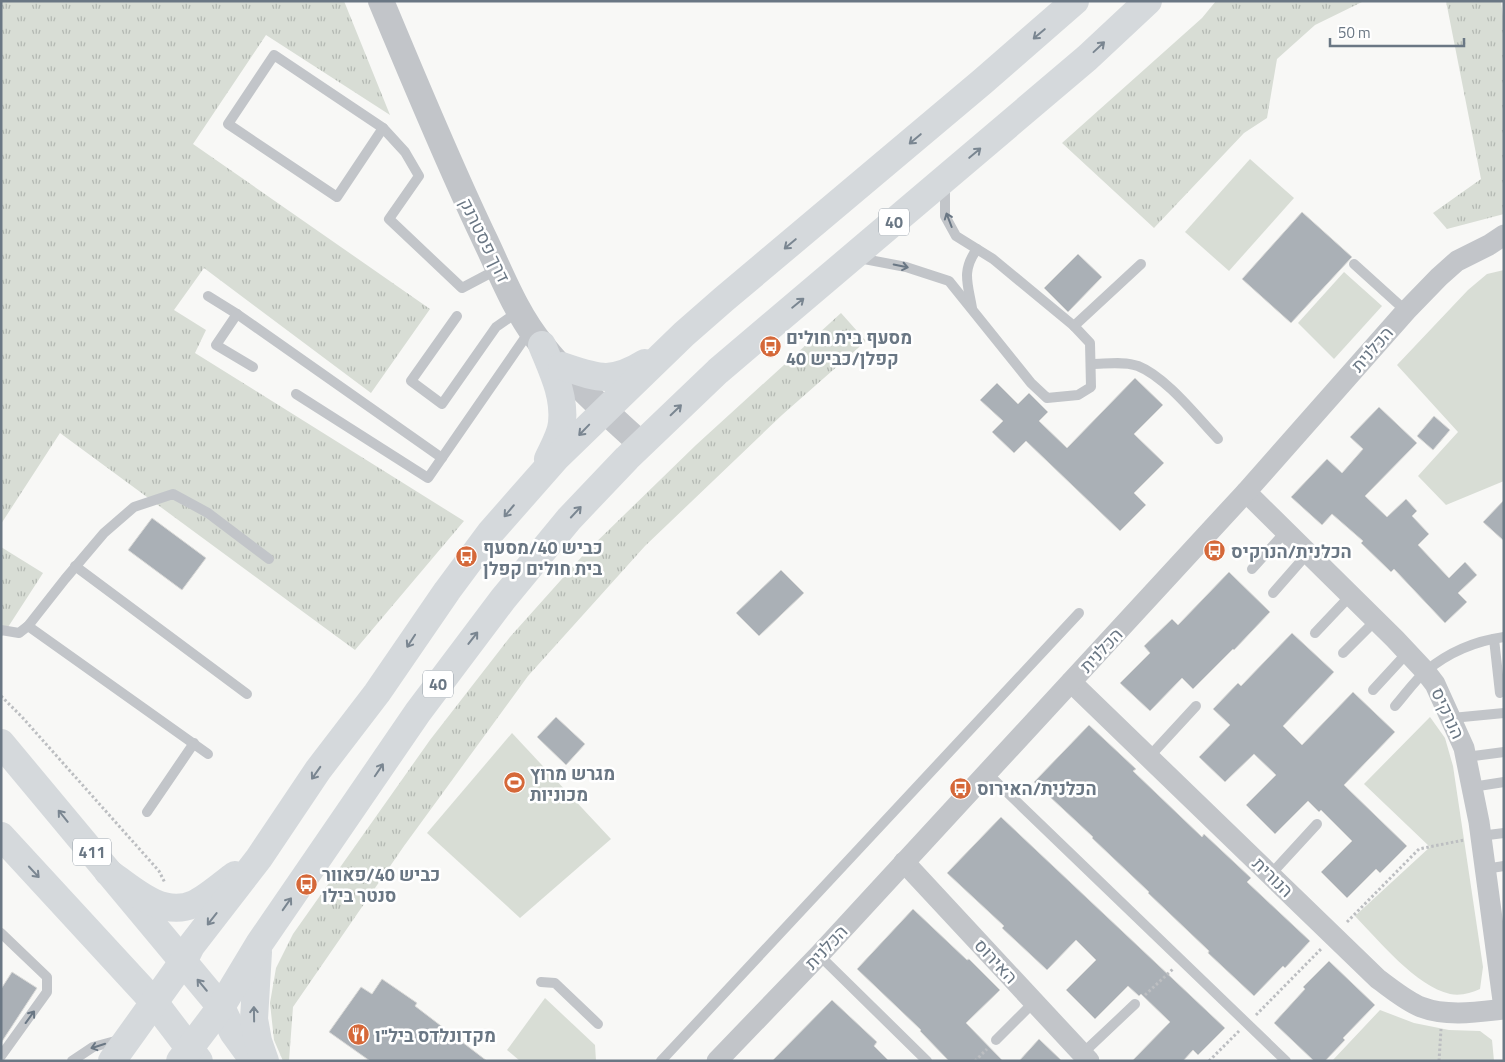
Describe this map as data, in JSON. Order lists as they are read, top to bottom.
{
  "streets": {
    "main road": ["40", "411"],
    "street": [
      "דרך פסטרנק",
      "הכלנית",
      "הנרקיס",
      "הנורית",
      "האירוס"
    ]
  },
  "crossings": [
    ["40", "דרך פסטרנק"],
    ["40", "411"],
    ["הכלנית", "הנרקיס"],
    ["הכלנית", "הנורית"],
    ["הכלנית", "האירוס"],
    ["הנרקיס", "הנורית"]
  ],
  "places": {
    "bus stop": [
      "מסעף בית חולים קפלן/כביש 40",
      "הכלנית/הנרקיס",
      "כביש 40/מסעף בית חולים קפלן",
      "הכלנית/האירוס",
      "כביש 40/פאוור סנטר בילו"
    ],
    "sports": ["מגרש מרוץ מכוניות"],
    "restaurant": ["מקדונלדס ביל\"ו"]
  },
  "scale_bar": "50 m"
}
